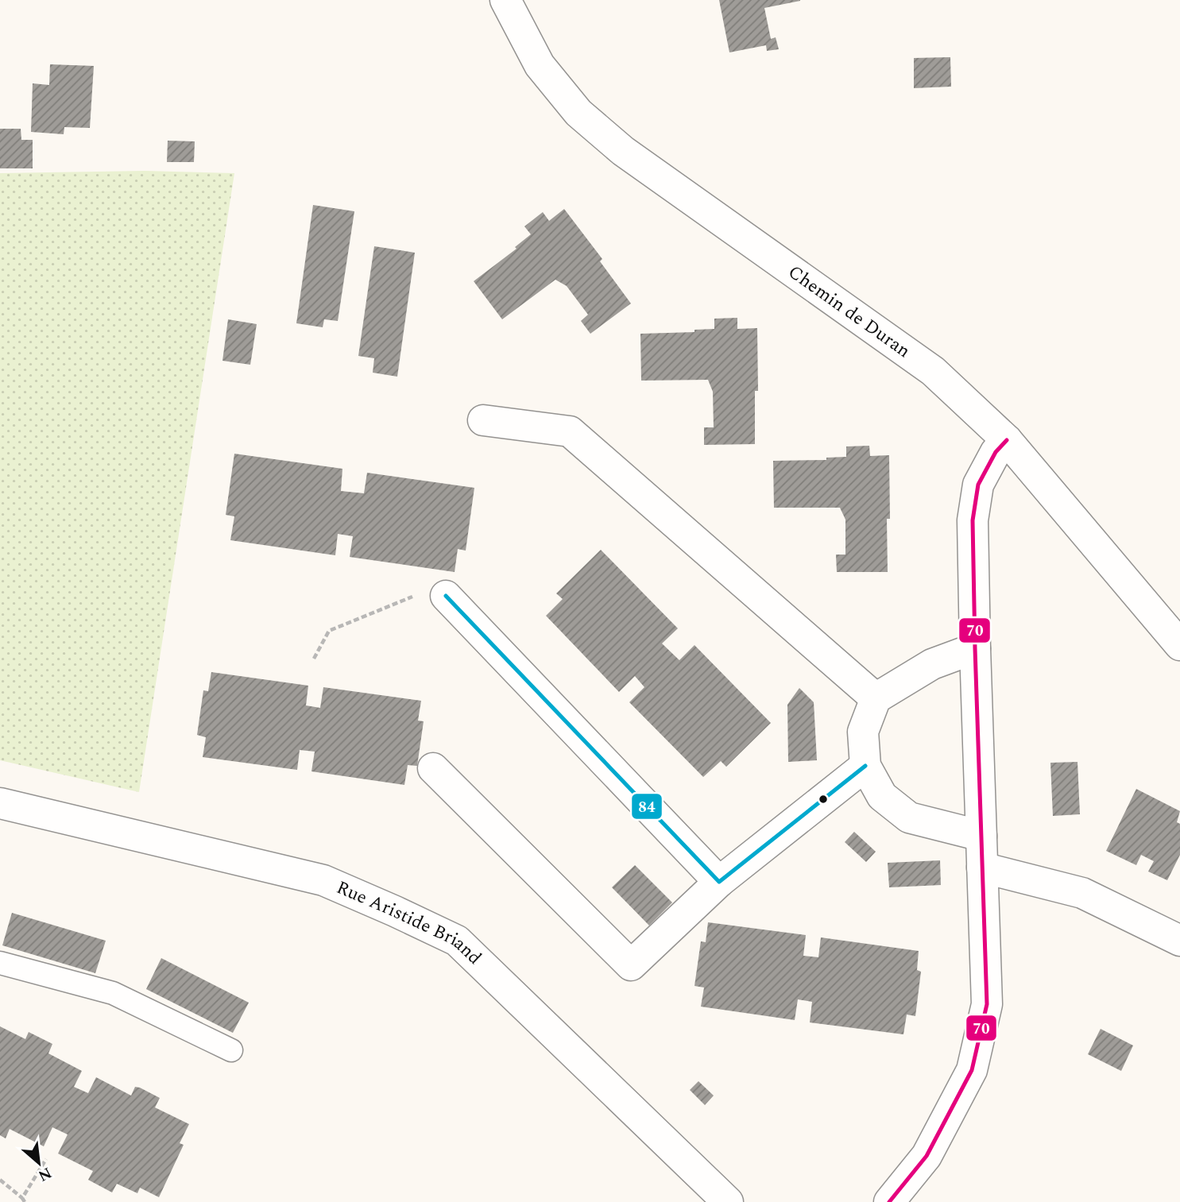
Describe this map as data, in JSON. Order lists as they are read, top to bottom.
{
  "streets": {
    "street": ["Chemin de Duran", "Rue Aristide Briand"]
  },
  "lines": ["transit line 70", "transit line 84"],
  "north": "bottom right"
}
